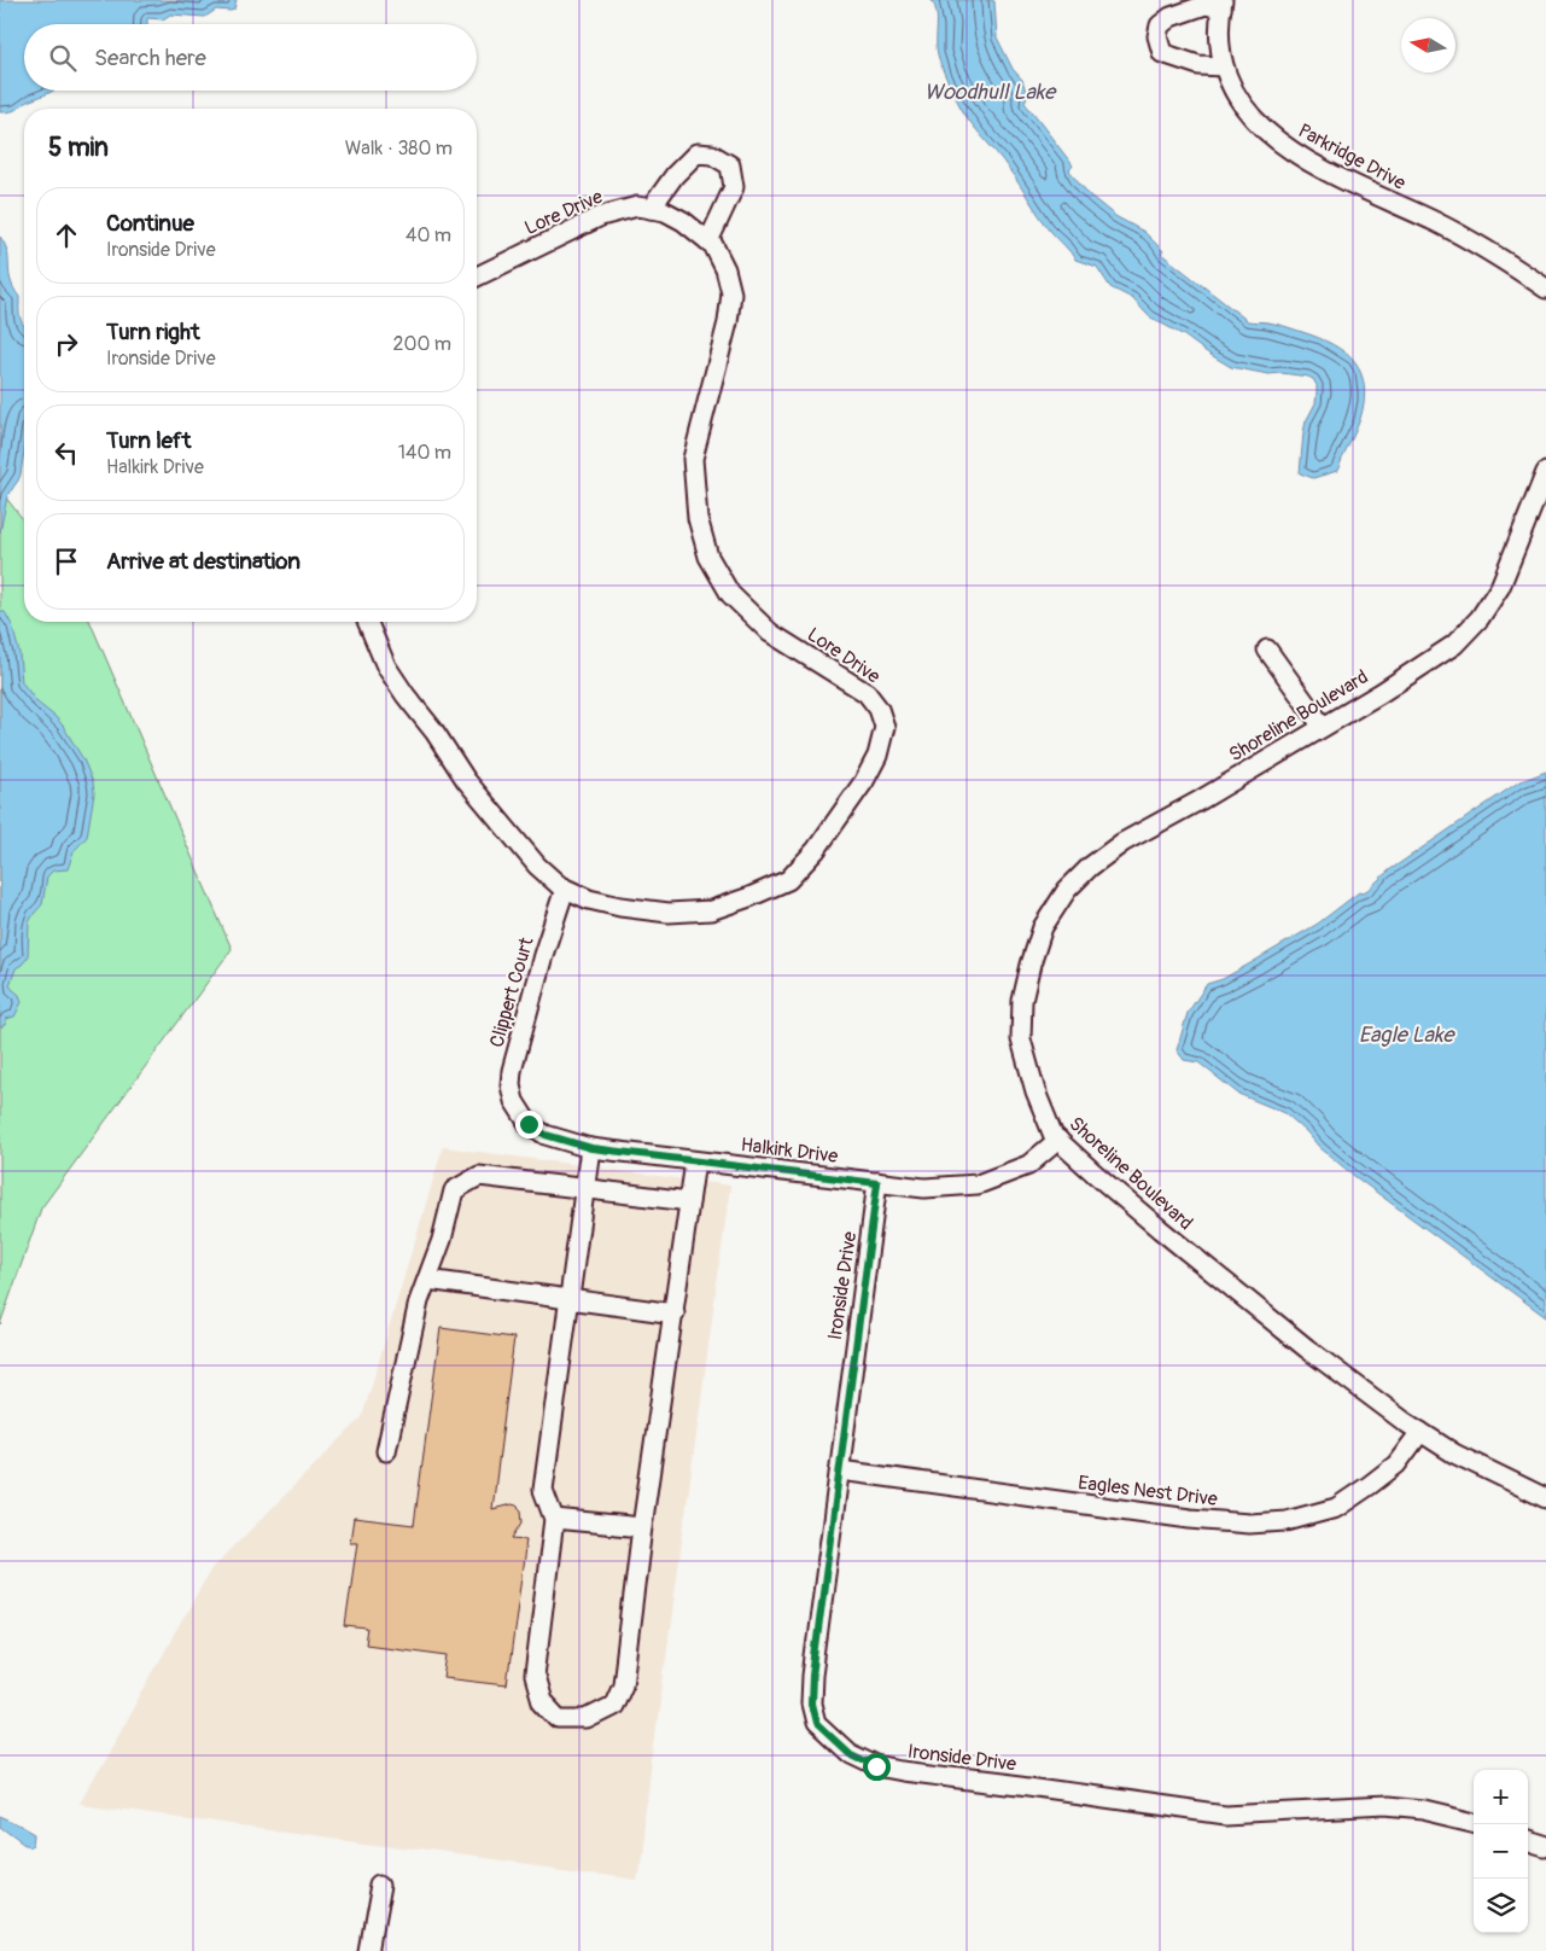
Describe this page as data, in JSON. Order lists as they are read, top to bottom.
{
  "streets": {
    "street": [
      "Parkridge Drive",
      "Lore Drive",
      "Shoreline Boulevard",
      "Clippert Court",
      "Halkirk Drive",
      "Ironside Drive",
      "Eagles Nest Drive"
    ]
  },
  "crossings": [
    ["Lore Drive", "Clippert Court"],
    ["Shoreline Boulevard", "Halkirk Drive"],
    ["Shoreline Boulevard", "Eagles Nest Drive"],
    ["Clippert Court", "Halkirk Drive"],
    ["Halkirk Drive", "Ironside Drive"],
    ["Ironside Drive", "Eagles Nest Drive"]
  ],
  "water": ["Woodhull Lake", "Eagle Lake"],
  "north": "left",
  "page": {
    "search": "Search here",
    "heading": ["5 min", "Walk · 380 m"],
    "list": [
      ["Continue", "Ironside Drive", "40 m"],
      ["Turn right", "Ironside Drive", "200 m"],
      ["Turn left", "Halkirk Drive", "140 m"],
      "Arrive at destination"
    ],
    "map_buttons": ["+", "−"]
  }
}
